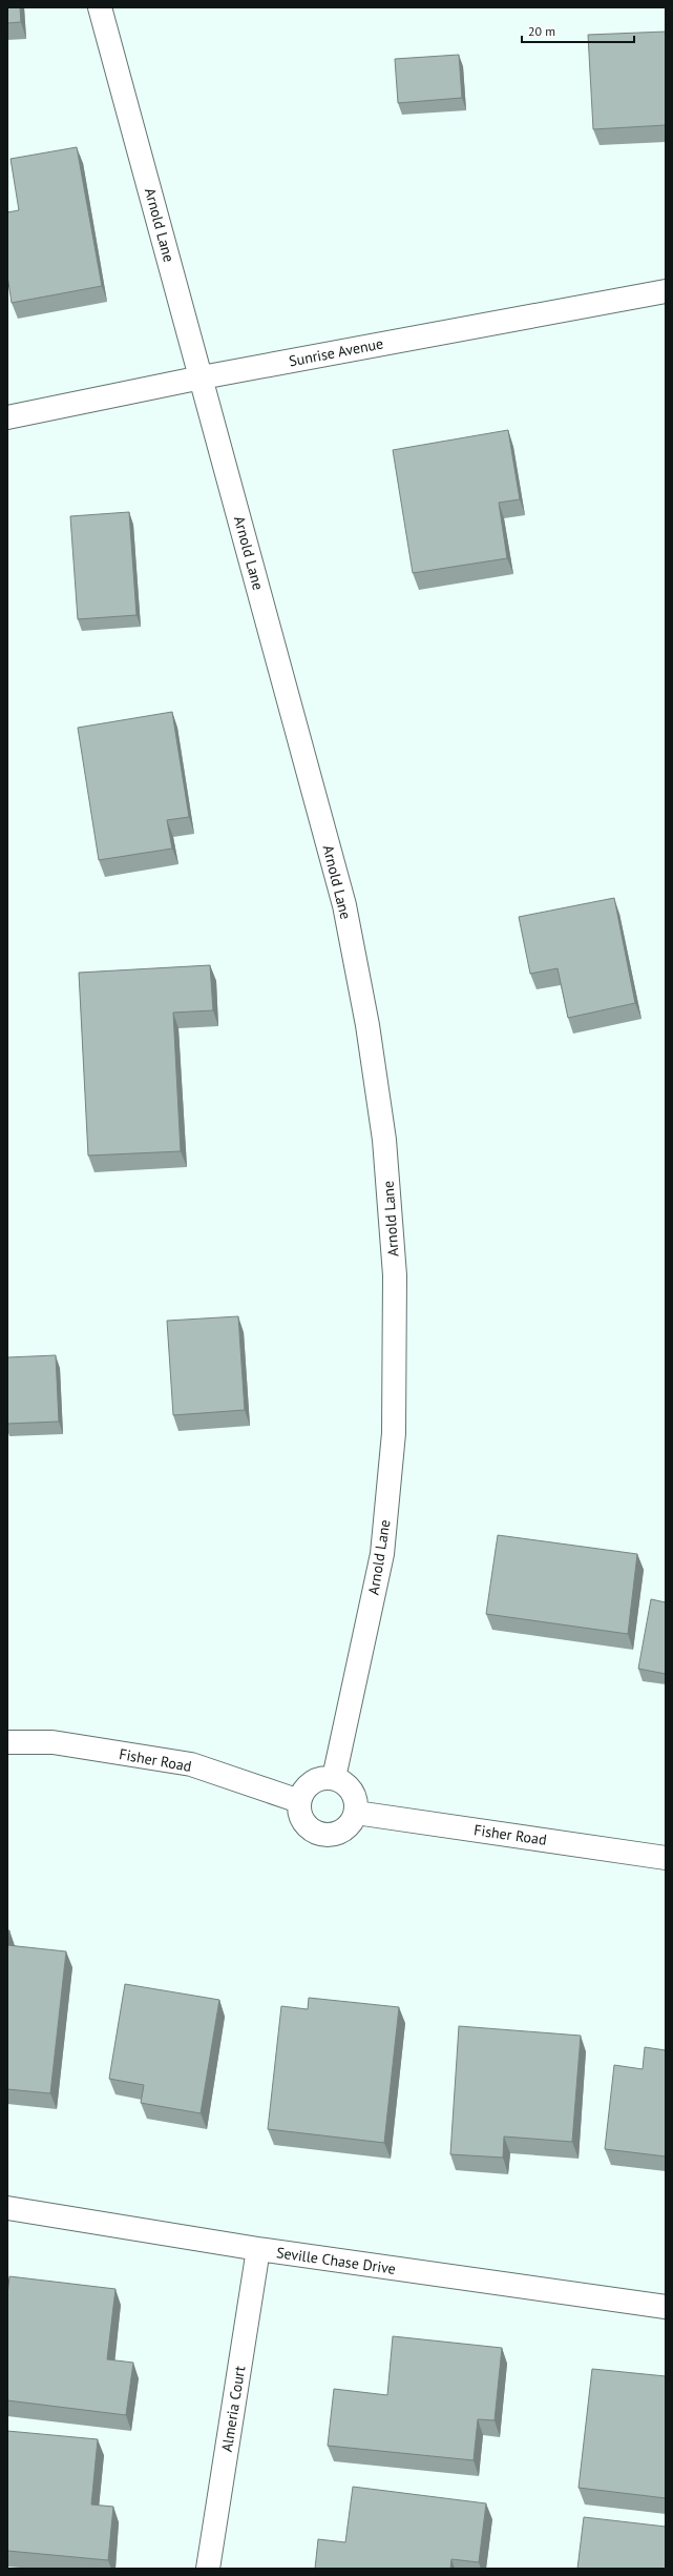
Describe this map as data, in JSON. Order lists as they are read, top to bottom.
{
  "streets": {
    "street": [
      "Arnold Lane",
      "Sunrise Avenue",
      "Fisher Road",
      "Seville Chase Drive",
      "Almeria Court"
    ]
  },
  "crossings": [
    ["Arnold Lane", "Sunrise Avenue"],
    ["Arnold Lane", "Fisher Road"],
    ["Seville Chase Drive", "Almeria Court"]
  ],
  "scale_bar": "20 m"
}
